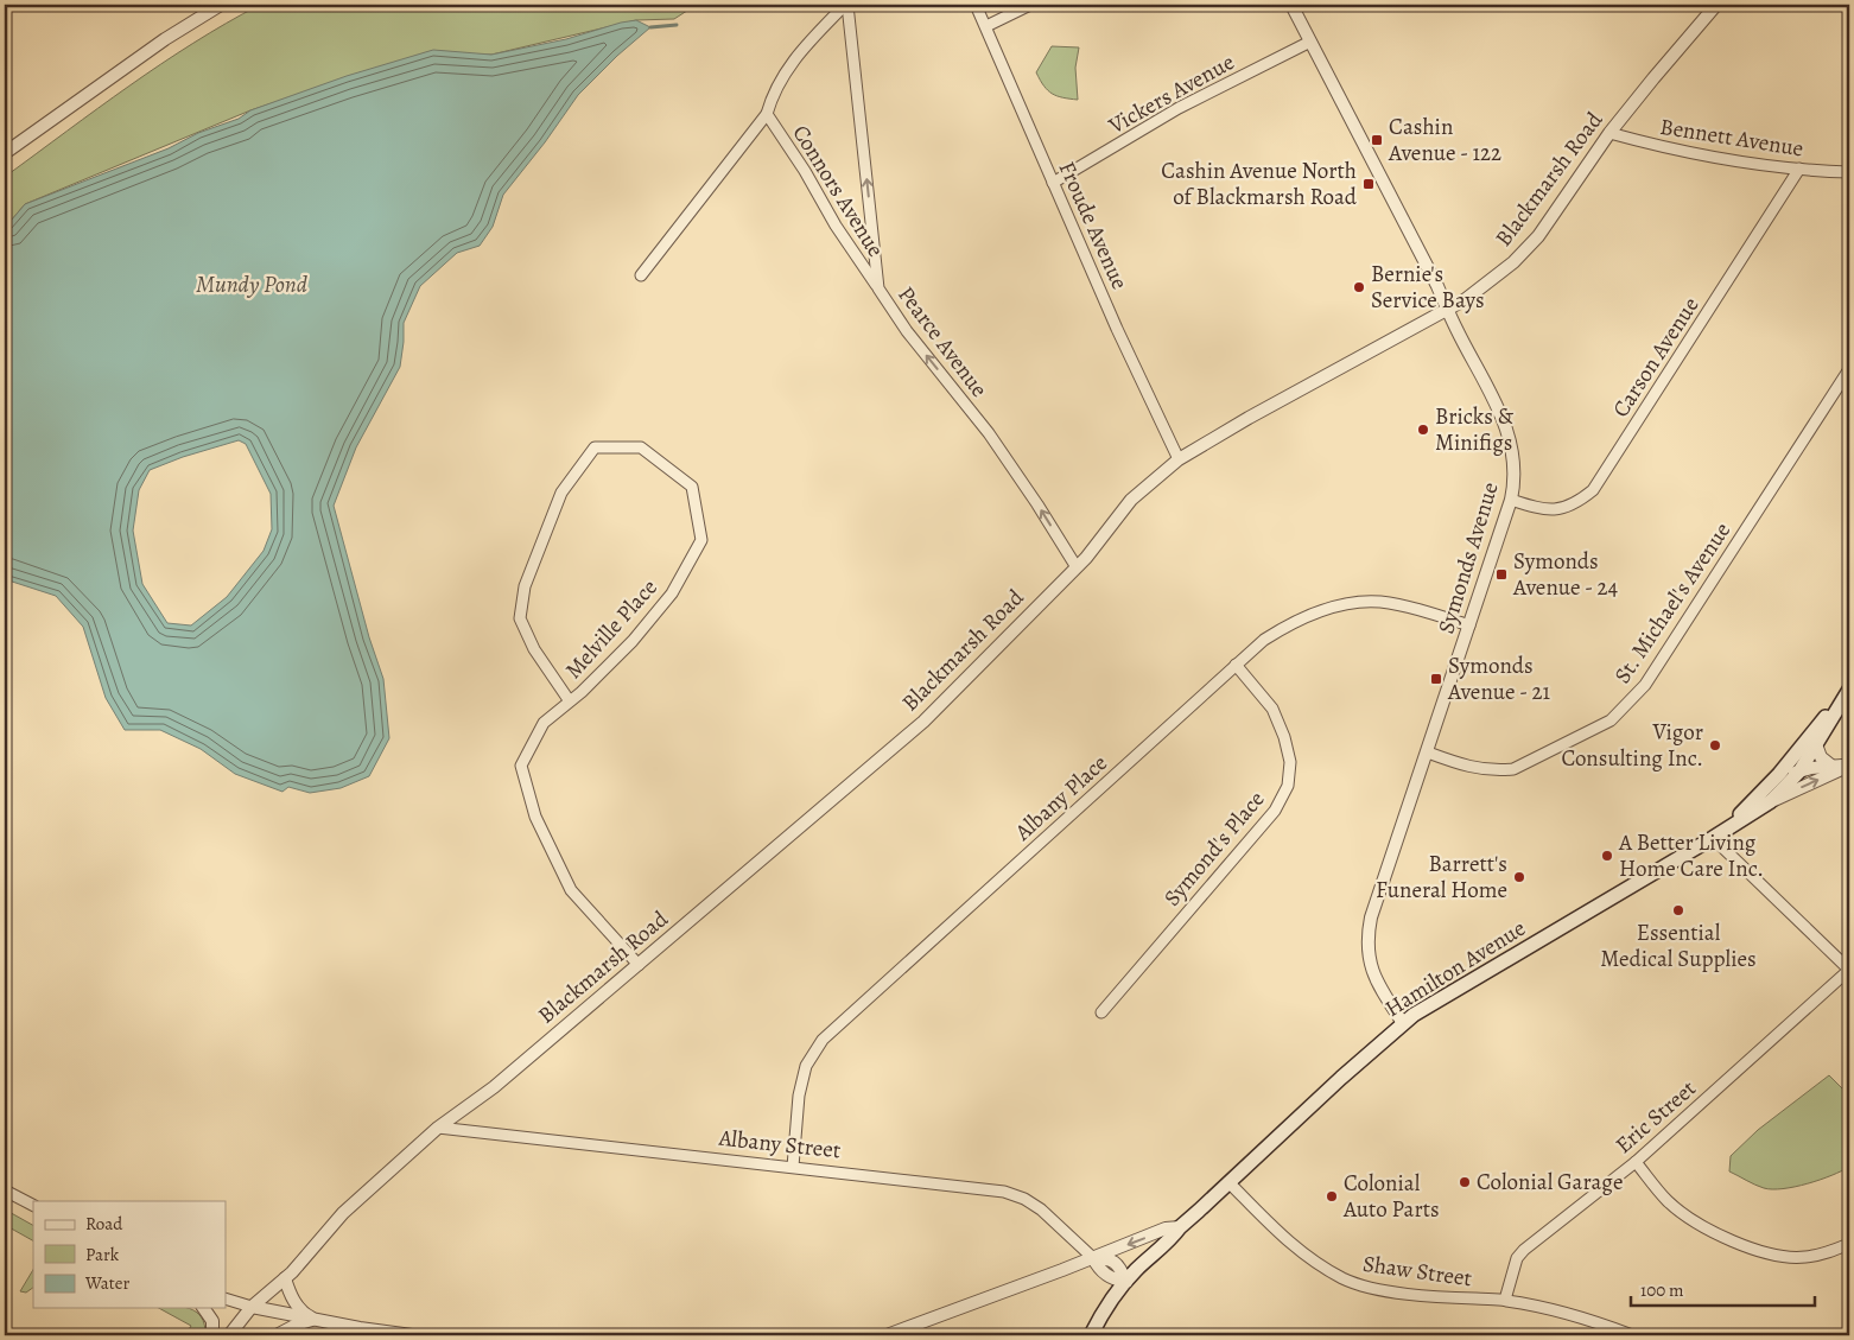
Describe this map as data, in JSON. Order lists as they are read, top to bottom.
{
  "streets": {
    "main road": ["Hamilton Avenue"],
    "street": [
      "Vickers Avenue",
      "Bennett Avenue",
      "Blackmarsh Road",
      "Connors Avenue",
      "Froude Avenue",
      "Pearce Avenue",
      "Carson Avenue",
      "Symonds Avenue",
      "St. Michael's Avenue",
      "Melville Place",
      "Albany Place",
      "Symond's Place",
      "Eric Street",
      "Albany Street",
      "Shaw Street"
    ]
  },
  "crossings": [
    ["Vickers Avenue", "Froude Avenue"],
    ["Vickers Avenue", "Symonds Avenue"],
    ["Bennett Avenue", "Blackmarsh Road"],
    ["Bennett Avenue", "Carson Avenue"],
    ["Blackmarsh Road", "Froude Avenue"],
    ["Blackmarsh Road", "Pearce Avenue"],
    ["Blackmarsh Road", "Symonds Avenue"],
    ["Blackmarsh Road", "Melville Place"],
    ["Blackmarsh Road", "Albany Street"],
    ["Connors Avenue", "Pearce Avenue"],
    ["Carson Avenue", "Symonds Avenue"],
    ["Symonds Avenue", "St. Michael's Avenue"],
    ["Symonds Avenue", "Albany Place"],
    ["Symonds Avenue", "Hamilton Avenue"],
    ["Albany Place", "Symond's Place"],
    ["Albany Place", "Albany Street"],
    ["Hamilton Avenue", "Albany Street"],
    ["Hamilton Avenue", "Shaw Street"],
    ["Eric Street", "Shaw Street"]
  ],
  "one_way": ["Pearce Avenue"],
  "water": ["Mundy Pond"],
  "places": {
    "transit": [
      "Cashin Avenue - 122",
      "Cashin Avenue North of Blackmarsh Road",
      "Symonds Avenue - 24",
      "Symonds Avenue - 21"
    ],
    "other": [
      "Bernie's Service Bays",
      "Bricks & Minifigs",
      "Vigor Consulting Inc.",
      "A Better Living Home Care Inc.",
      "Barrett's Funeral Home",
      "Essential Medical Supplies",
      "Colonial Garage",
      "Colonial Auto Parts"
    ]
  },
  "legend": ["Road", "Park", "Water"],
  "scale_bar": "100 m"
}
